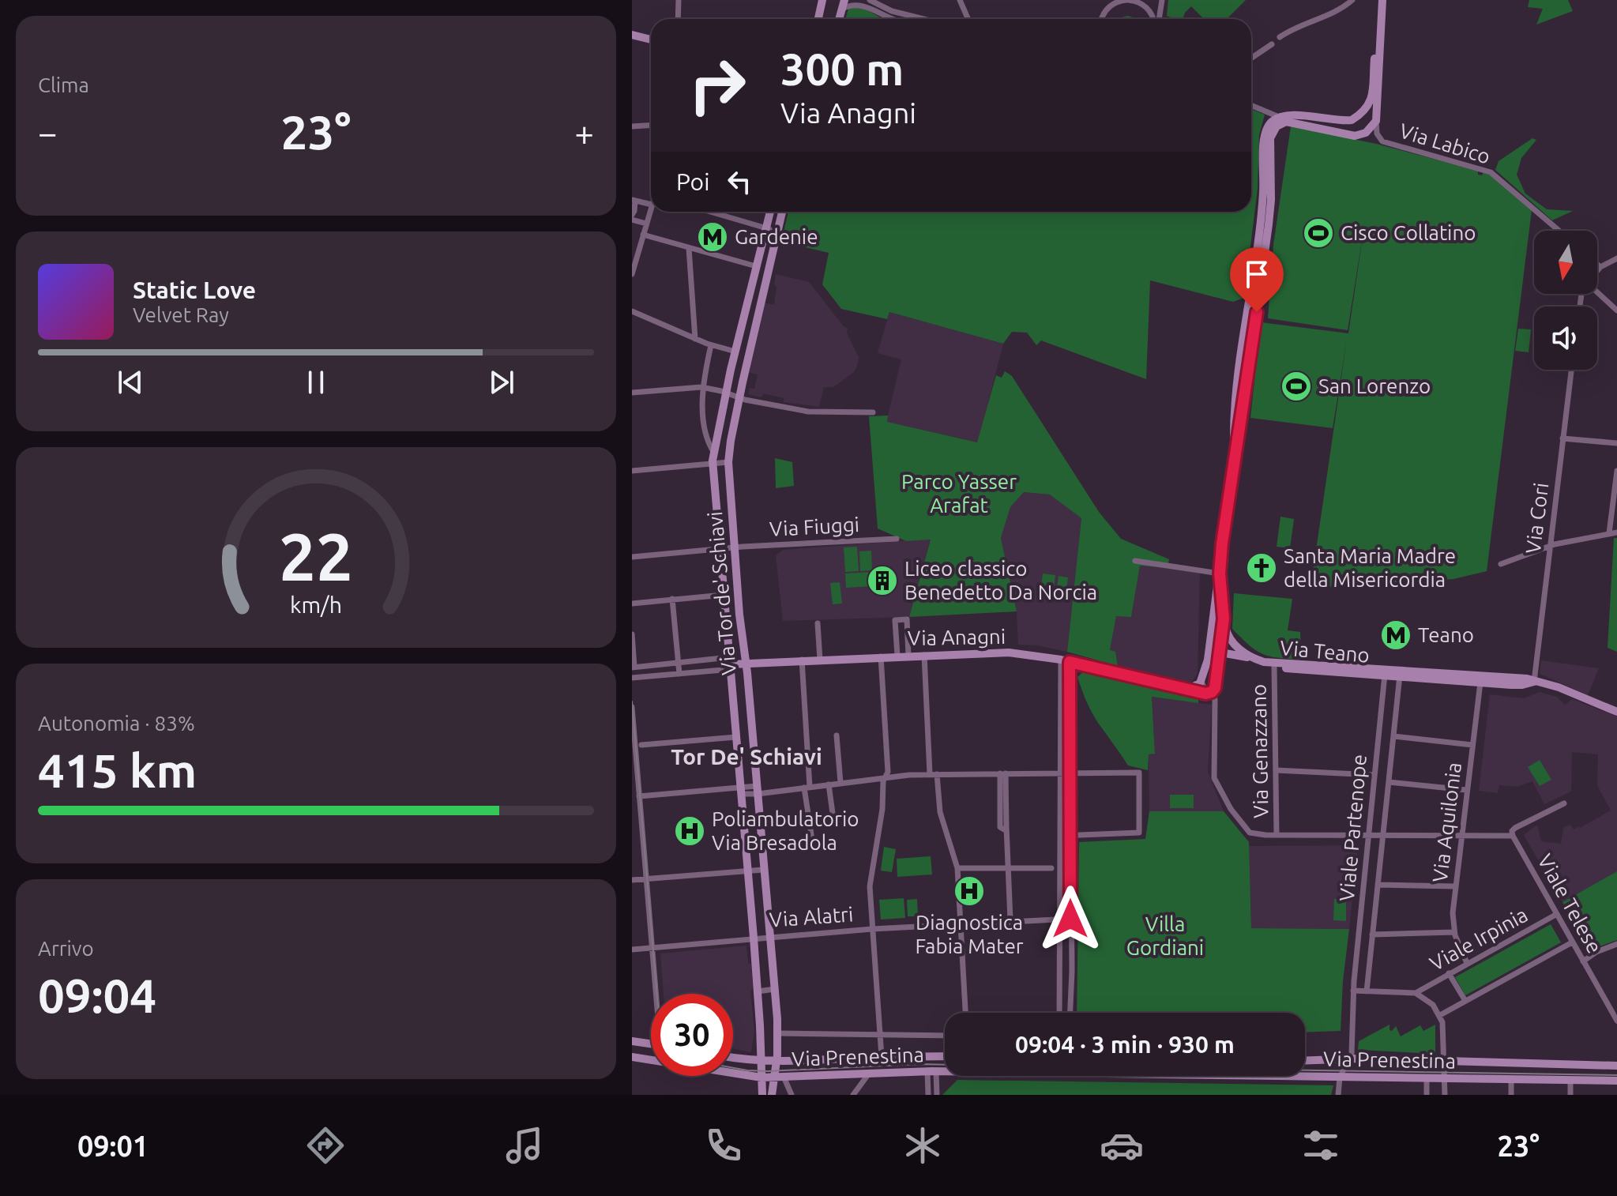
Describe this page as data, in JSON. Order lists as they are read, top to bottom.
{
  "streets": {
    "main road": [
      "Via Tor de' Schiavi",
      "Via Anagni",
      "Via Teano",
      "Via Prenestina"
    ],
    "street": [
      "Via Labico",
      "Via Cori",
      "Via Fiuggi",
      "Via Genazzano",
      "Via Aquilonia",
      "Viale Partenope",
      "Viale Telese",
      "Via Alatri",
      "Viale Irpinia"
    ]
  },
  "crossings": [
    ["Via Cori", "Via Teano"],
    ["Via Fiuggi", "Via Tor de' Schiavi"],
    ["Via Tor de' Schiavi", "Via Anagni"],
    ["Via Tor de' Schiavi", "Via Alatri"],
    ["Via Tor de' Schiavi", "Via Prenestina"],
    ["Via Teano", "Via Genazzano"],
    ["Via Teano", "Via Aquilonia"],
    ["Via Teano", "Viale Partenope"],
    ["Via Aquilonia", "Viale Irpinia"],
    ["Viale Partenope", "Via Prenestina"],
    ["Viale Telese", "Viale Irpinia"]
  ],
  "districts": ["Tor De' Schiavi"],
  "parks": ["Parco Yasser Arafat", "Villa Gordiani"],
  "places": {
    "sports": ["Cisco Collatino", "San Lorenzo"],
    "metro station": ["Gardenie", "Teano"],
    "church": ["Santa Maria Madre della Misericordia"],
    "building": ["Liceo classico Benedetto Da Norcia"],
    "hospital": ["Poliambulatorio Via Bresadola", "Diagnostica Fabia Mater"]
  },
  "north": "bottom",
  "page": {
    "tile": [
      "Clima",
      ["Autonomia · 83%", "415 km"],
      ["Arrivo", "09:04"]
    ],
    "turn": ["300 m", "Via Anagni"],
    "heat": ["−", "23°", "+"],
    "then": "Poi",
    "song": ["Static Love", "Velvet Ray"],
    "limit": "30",
    "trip": "09:04 · 3 min · 930 m",
    "tabs": ["09:01", "23°"],
    "gauge": ["22", "km/h"]
  }
}
